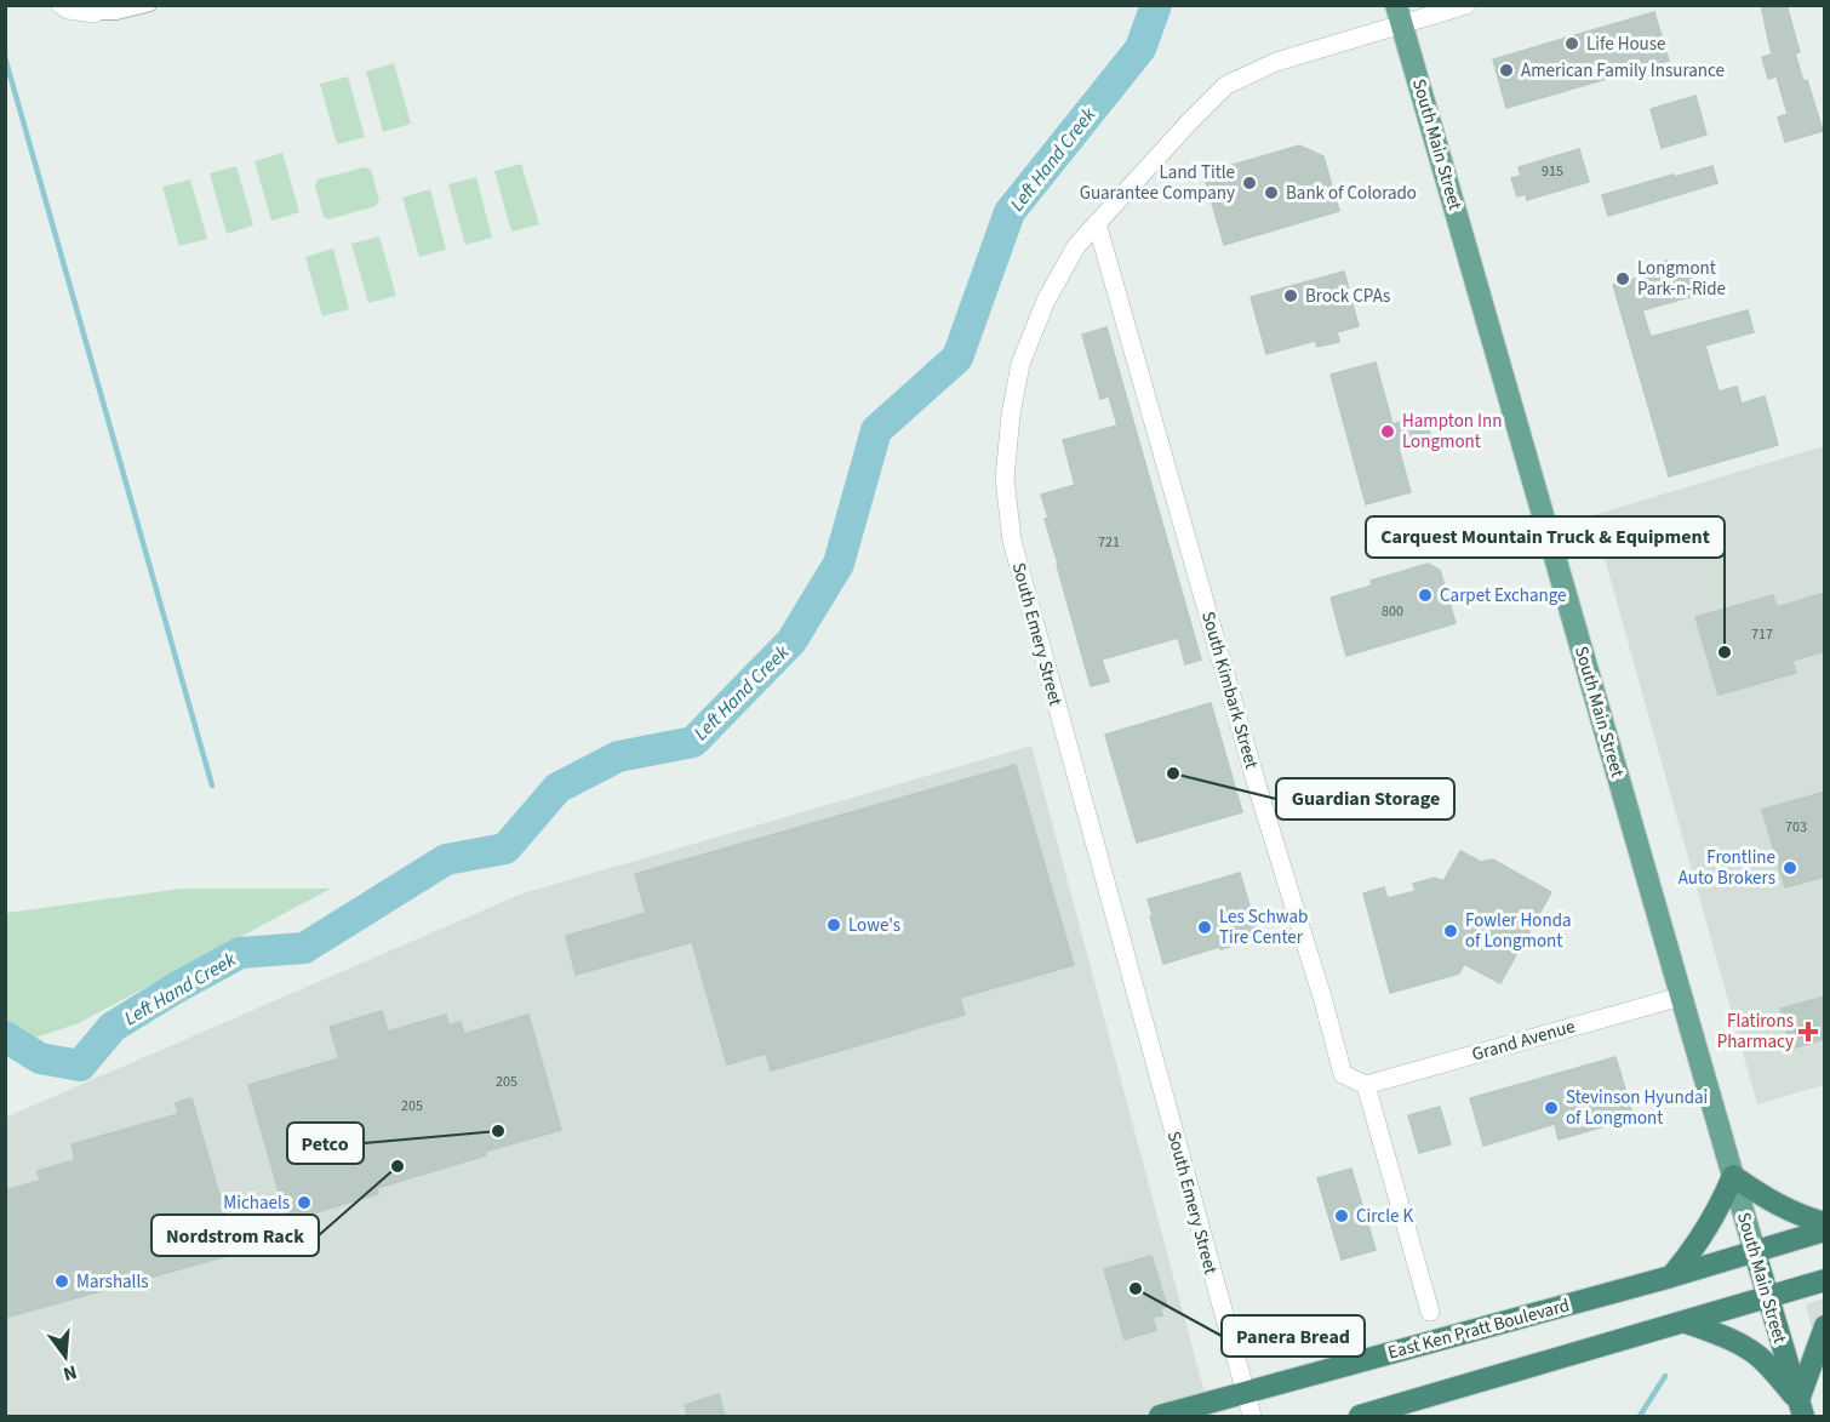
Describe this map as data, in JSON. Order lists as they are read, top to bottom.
{
  "streets": {
    "highway": ["South Main Street", "East Ken Pratt Boulevard"],
    "street": ["South Emery Street", "South Kimbark Street", "Grand Avenue"]
  },
  "crossings": [
    ["South Main Street", "South Emery Street"],
    ["South Main Street", "Grand Avenue"],
    ["South Main Street", "East Ken Pratt Boulevard"],
    ["South Emery Street", "South Kimbark Street"],
    ["South Emery Street", "East Ken Pratt Boulevard"],
    ["South Kimbark Street", "Grand Avenue"]
  ],
  "water": ["Left Hand Creek"],
  "places": {
    "other": [
      "Life House",
      "American Family Insurance",
      "Land Title Guarantee Company",
      "Bank of Colorado",
      "Longmont Park-n-Ride",
      "Brock CPAs",
      "Hampton Inn Longmont",
      "Carpet Exchange",
      "Carquest Mountain Truck & Equipment",
      "Guardian Storage",
      "Frontline Auto Brokers",
      "Lowe's",
      "Les Schwab Tire Center",
      "Fowler Honda of Longmont",
      "Stevinson Hyundai of Longmont",
      "Petco",
      "Nordstrom Rack",
      "Michaels",
      "Circle K",
      "Marshalls",
      "Panera Bread"
    ],
    "health": ["Flatirons Pharmacy"]
  },
  "house_numbers": [
    "915",
    "721",
    "800",
    "717",
    "703",
    "205",
    "205"
  ],
  "north": "bottom"
}
